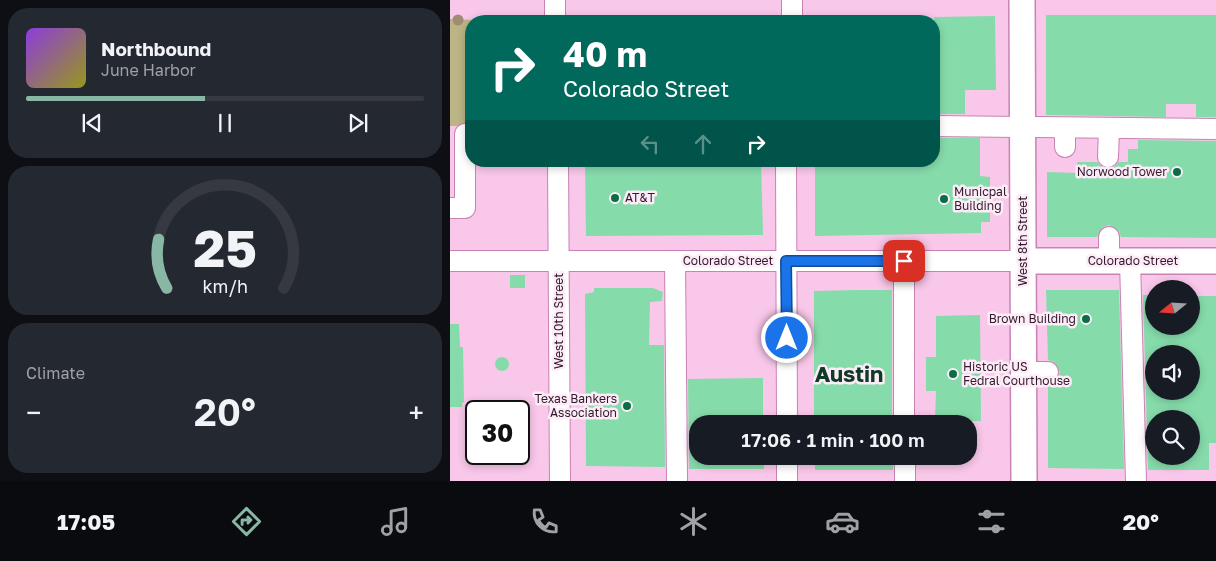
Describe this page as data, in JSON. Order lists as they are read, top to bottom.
{
  "streets": {
    "main road": ["West 8th Street", "Colorado Street"],
    "street": ["West 10th Street"]
  },
  "crossings": [
    ["West 8th Street", "Colorado Street"],
    ["Colorado Street", "West 10th Street"]
  ],
  "districts": ["Austin"],
  "places": [
    "Norwood Tower",
    "AT&T",
    "Municpal Building",
    "Brown Building",
    "Historic US Fedral Courthouse",
    "Texas Bankers Association"
  ],
  "north": "left",
  "page": {
    "turn": ["40 m", "Colorado Street"],
    "song": ["Northbound", "June Harbor"],
    "tile": "Climate",
    "heat": ["−", "20°", "+"],
    "limit": "30",
    "trip": "17:06 · 1 min · 100 m",
    "tabs": ["17:05", "20°"],
    "gauge": ["25", "km/h"]
  }
}
